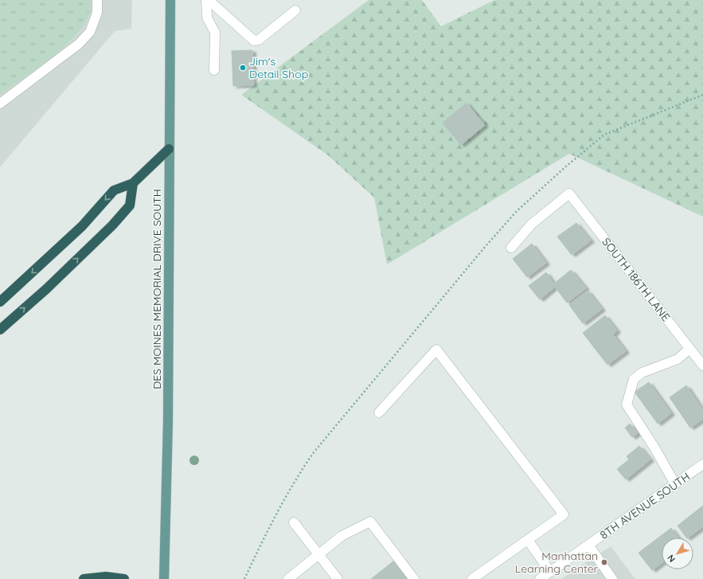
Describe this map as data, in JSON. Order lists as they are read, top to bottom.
{
  "streets": {
    "main road": ["DES MOINES MEMORIAL DRIVE SOUTH"],
    "street": ["SOUTH 186TH LANE", "8TH AVENUE SOUTH"]
  },
  "places": ["Jim's Detail Shop", "Manhattan Learning Center"],
  "north": "bottom left"
}
